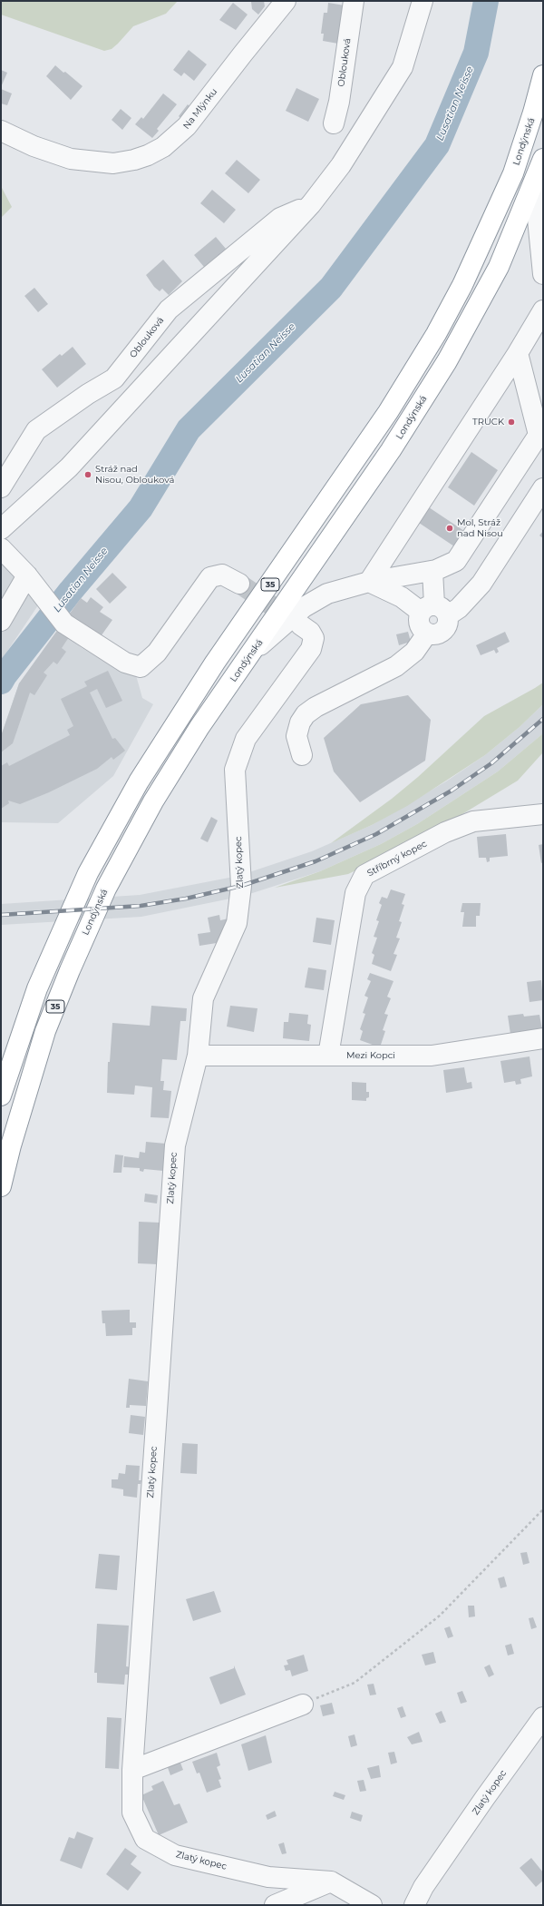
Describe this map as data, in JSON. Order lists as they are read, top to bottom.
{
  "streets": {
    "highway": ["Londýnská", "35"],
    "street": [
      "Oblouková",
      "Na Mlýnku",
      "Stříbrný kopec",
      "Zlatý kopec",
      "Mezi Kopci"
    ]
  },
  "crossings": [
    ["Stříbrný kopec", "Mezi Kopci"],
    ["Zlatý kopec", "Mezi Kopci"]
  ],
  "water": ["Lusatian Neisse"],
  "places": ["TRUCK", "Stráž nad Nisou, Oblouková", "Mol, Stráž nad Nisou"]
}
